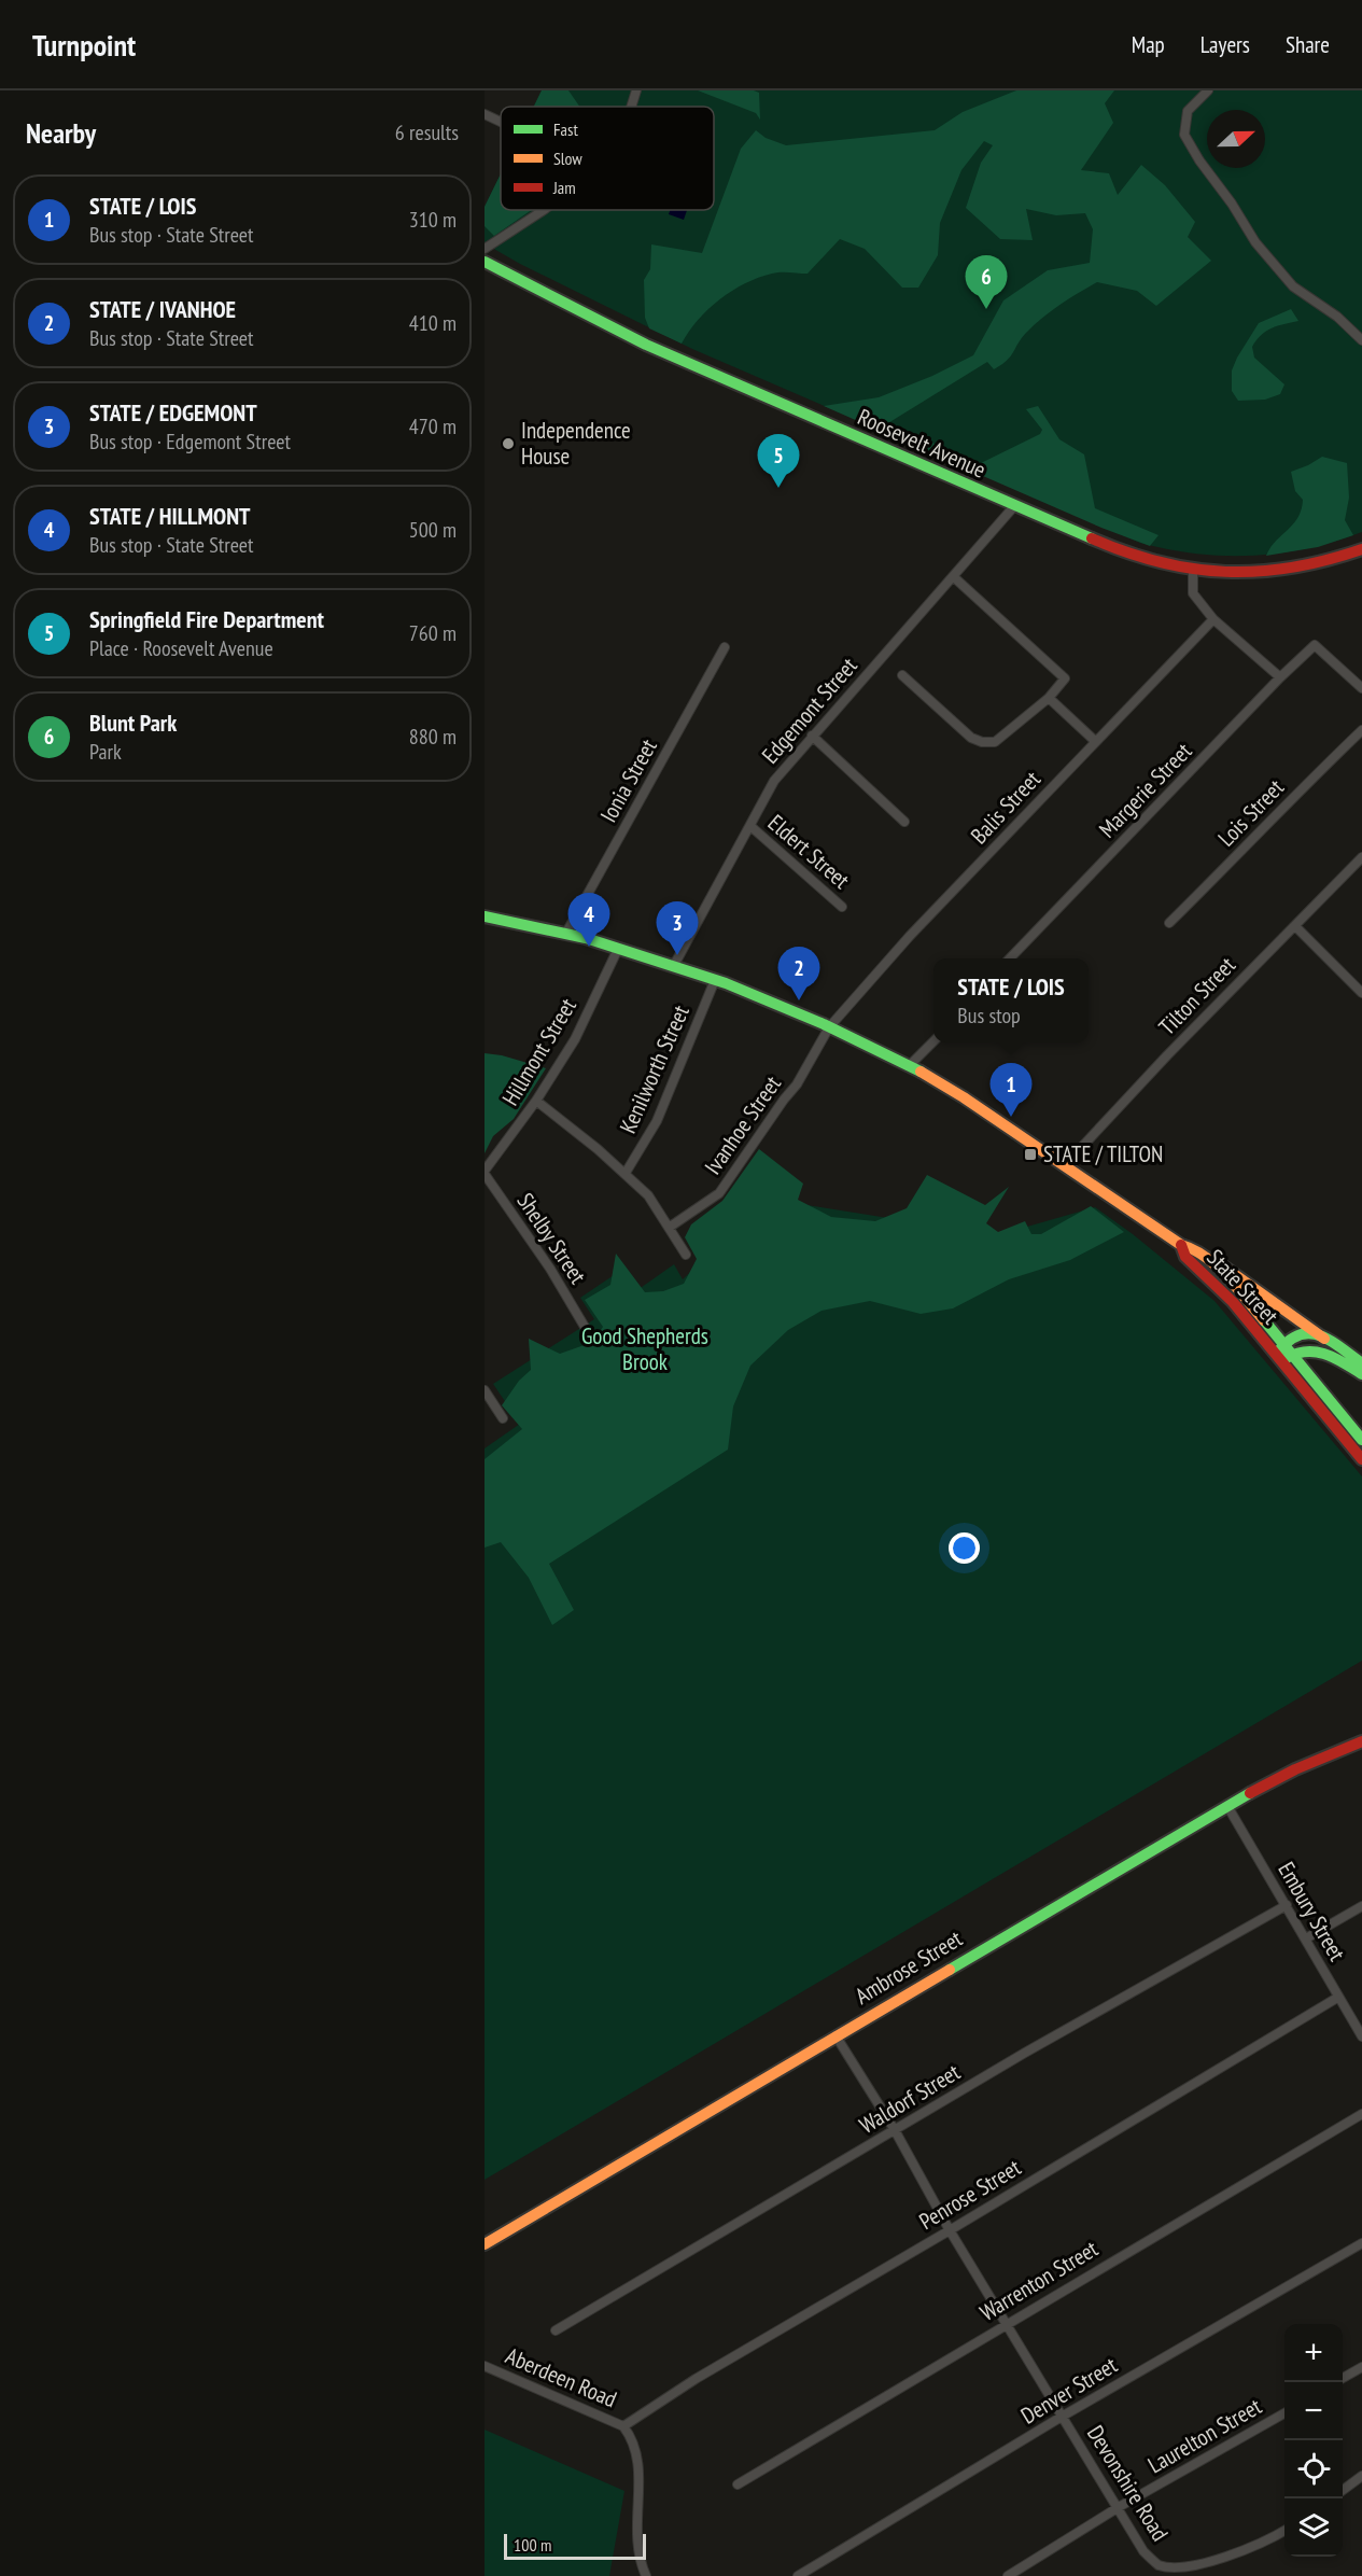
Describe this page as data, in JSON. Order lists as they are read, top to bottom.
{
  "streets": {
    "main road": ["Roosevelt Avenue", "State Street", "Ambrose Street"],
    "street": [
      "Edgemont Street",
      "Ionia Street",
      "Margerie Street",
      "Balis Street",
      "Lois Street",
      "Eldert Street",
      "Tilton Street",
      "Hillmont Street",
      "Kenilworth Street",
      "Ivanhoe Street",
      "Shelby Street",
      "Embury Street",
      "Waldorf Street",
      "Penrose Street",
      "Warrenton Street",
      "Aberdeen Road",
      "Denver Street",
      "Laurelton Street",
      "Devonshire Road"
    ]
  },
  "crossings": [
    ["Roosevelt Avenue", "Edgemont Street"],
    ["Edgemont Street", "Eldert Street"],
    ["Edgemont Street", "State Street"],
    ["Ionia Street", "State Street"],
    ["Balis Street", "Ivanhoe Street"],
    ["Balis Street", "State Street"],
    ["Tilton Street", "State Street"],
    ["Hillmont Street", "Shelby Street"],
    ["Hillmont Street", "State Street"],
    ["Kenilworth Street", "State Street"],
    ["Ivanhoe Street", "State Street"],
    ["Embury Street", "Ambrose Street"],
    ["Embury Street", "Waldorf Street"],
    ["Embury Street", "Penrose Street"],
    ["Ambrose Street", "Devonshire Road"],
    ["Waldorf Street", "Devonshire Road"],
    ["Penrose Street", "Aberdeen Road"],
    ["Penrose Street", "Devonshire Road"],
    ["Warrenton Street", "Devonshire Road"],
    ["Denver Street", "Devonshire Road"],
    ["Laurelton Street", "Devonshire Road"]
  ],
  "parks": ["Good Shepherds Brook"],
  "places": {
    "other": ["Independence House"],
    "transit": ["STATE / TILTON"]
  },
  "legend": ["Fast", "Slow", "Jam"],
  "scale_bar": "100 m",
  "north": "right",
  "page": {
    "header": "Turnpoint",
    "nav": ["Map", "Layers", "Share"],
    "heading": ["Nearby", "6 results"],
    "list": [
      {
        "mark": "1",
        "name": "STATE / LOIS",
        "note": "Bus stop · State Street",
        "value": "310 m"
      },
      {
        "mark": "2",
        "name": "STATE / IVANHOE",
        "note": "Bus stop · State Street",
        "value": "410 m"
      },
      {
        "mark": "3",
        "name": "STATE / EDGEMONT",
        "note": "Bus stop · Edgemont Street",
        "value": "470 m"
      },
      {
        "mark": "4",
        "name": "STATE / HILLMONT",
        "note": "Bus stop · State Street",
        "value": "500 m"
      },
      {
        "mark": "5",
        "name": "Springfield Fire Department",
        "note": "Place · Roosevelt Avenue",
        "value": "760 m"
      },
      {
        "mark": "6",
        "name": "Blunt Park",
        "note": "Park",
        "value": "880 m"
      }
    ],
    "pins": [
      "6",
      "5",
      "4",
      "3",
      "2",
      "1"
    ],
    "popup": ["STATE / LOIS", "Bus stop"],
    "map_buttons": ["+", "−"],
    "scale": "100 m"
  }
}
